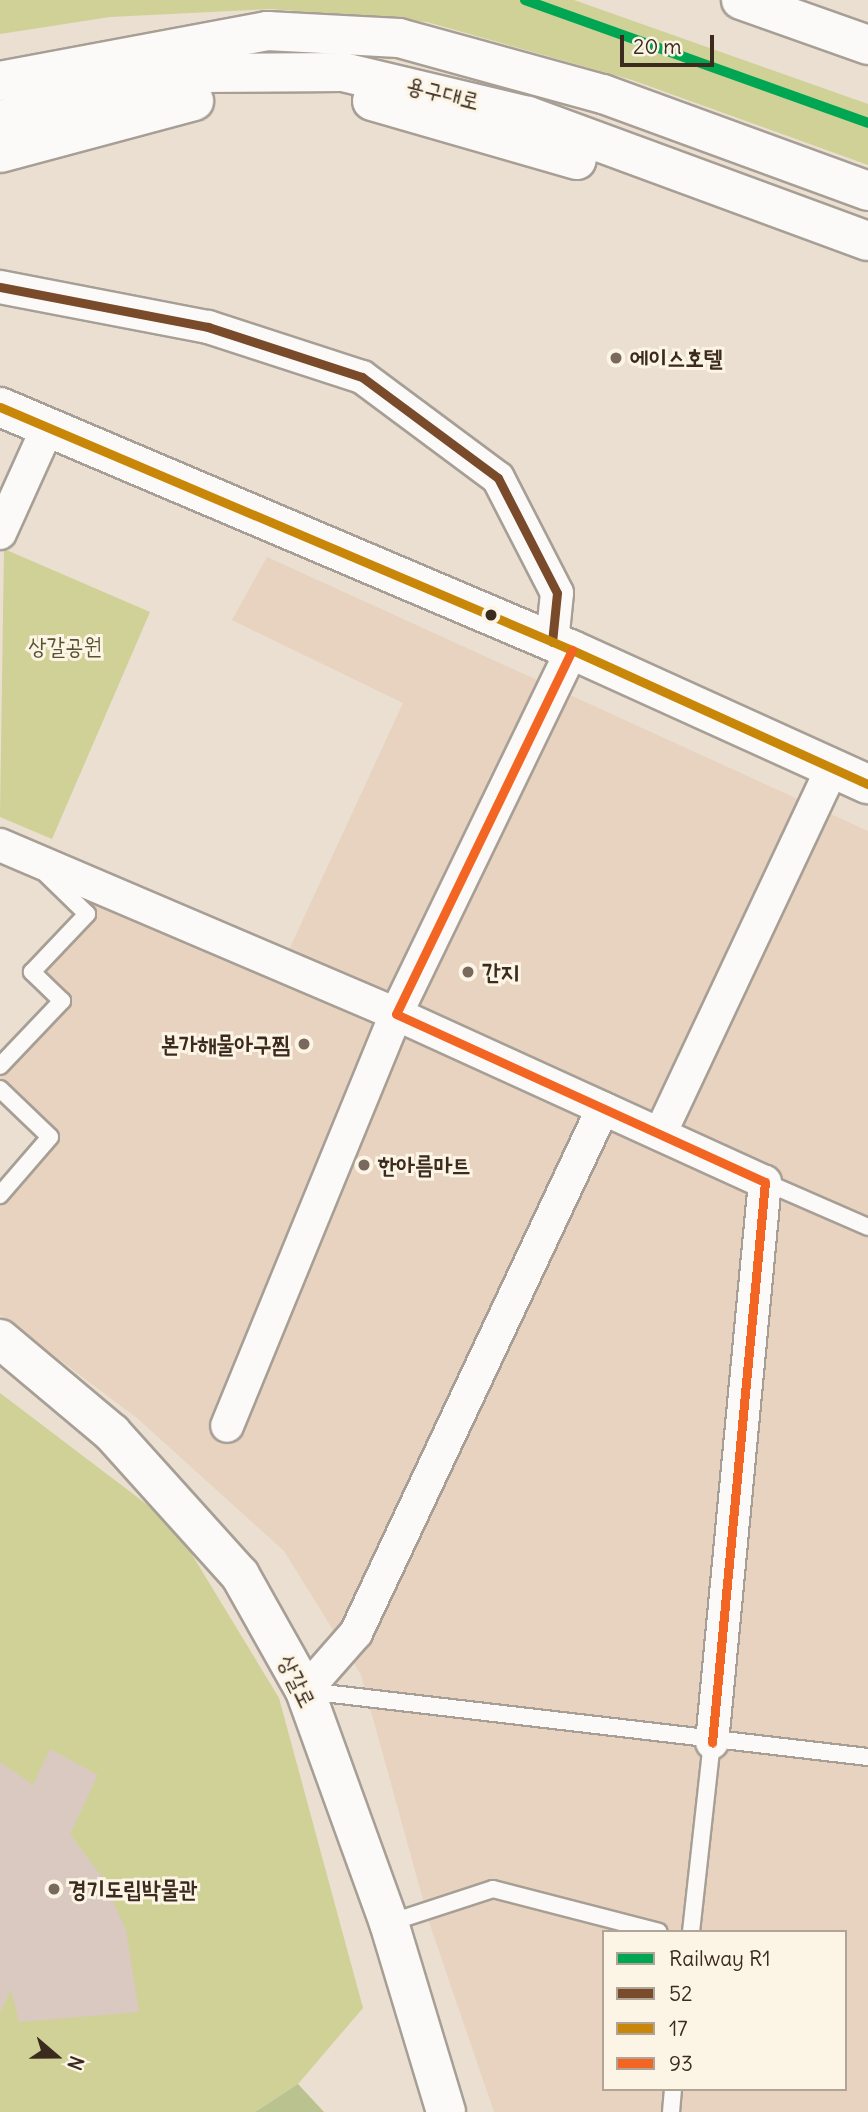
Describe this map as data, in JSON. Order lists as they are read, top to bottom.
{
  "streets": {
    "main road": ["용구대로", "상갈로"]
  },
  "parks": ["상갈공원"],
  "places": [
    "에이스호텔",
    "간지",
    "본가해물아구찜",
    "한아름마트",
    "경기도립박물관"
  ],
  "lines": [
    "rail line R1",
    "transit line 52",
    "transit line 17",
    "transit line 93"
  ],
  "legend": [
    "Railway R1",
    "52",
    "17",
    "93"
  ],
  "scale_bar": "20 m",
  "north": "right"
}
